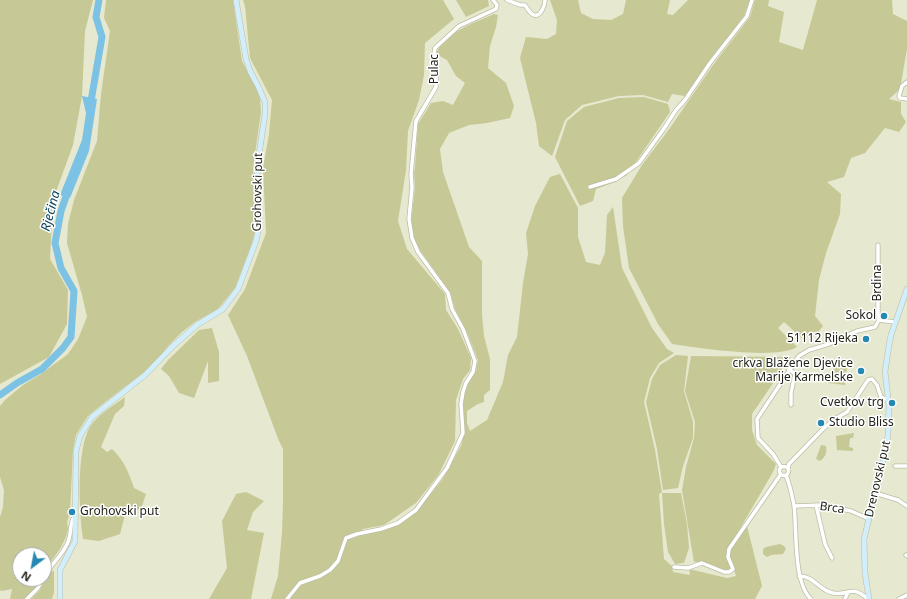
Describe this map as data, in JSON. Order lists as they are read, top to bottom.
{
  "streets": {
    "main road": ["Grohovski put", "Drenovski put"],
    "street": ["Pulac", "Brdina", "Brca"]
  },
  "crossings": [
    ["Drenovski put", "Brca"]
  ],
  "water": ["Rječina"],
  "places": [
    "Sokol",
    "51112 Rijeka",
    "crkva Blažene Djevice Marije Karmelske",
    "Cvetkov trg",
    "Studio Bliss",
    "Grohovski put"
  ],
  "north": "bottom left"
}
